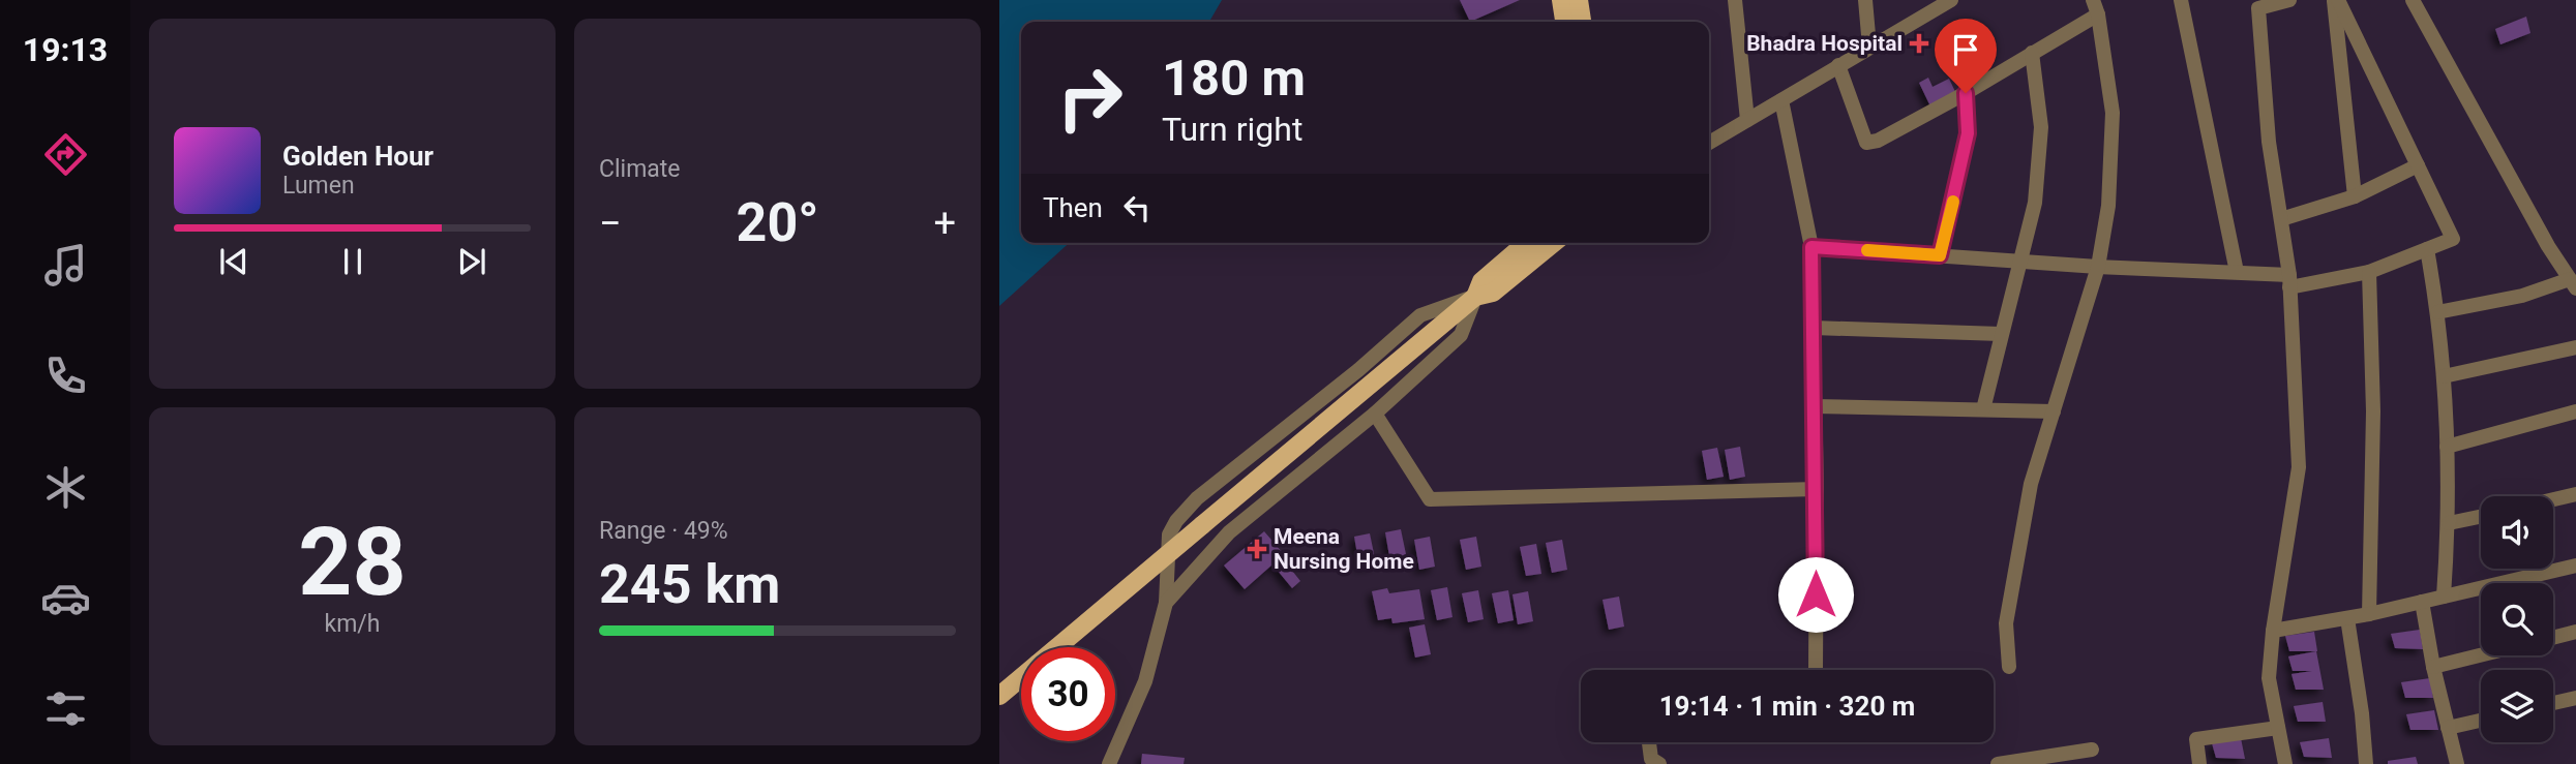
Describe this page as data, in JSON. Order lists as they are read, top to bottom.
{
  "places": {
    "health": ["Bhadra Hospital", "Meena Nursing Home"]
  },
  "page": {
    "tabs": "19:13",
    "tile": [
      "Climate",
      ["28", "km/h"],
      ["Range · 49%", "245 km"]
    ],
    "turn": ["180 m", "Turn right"],
    "song": ["Golden Hour", "Lumen"],
    "then": "Then",
    "heat": ["−", "20°", "+"],
    "limit": "30",
    "trip": "19:14 · 1 min · 320 m"
  }
}
